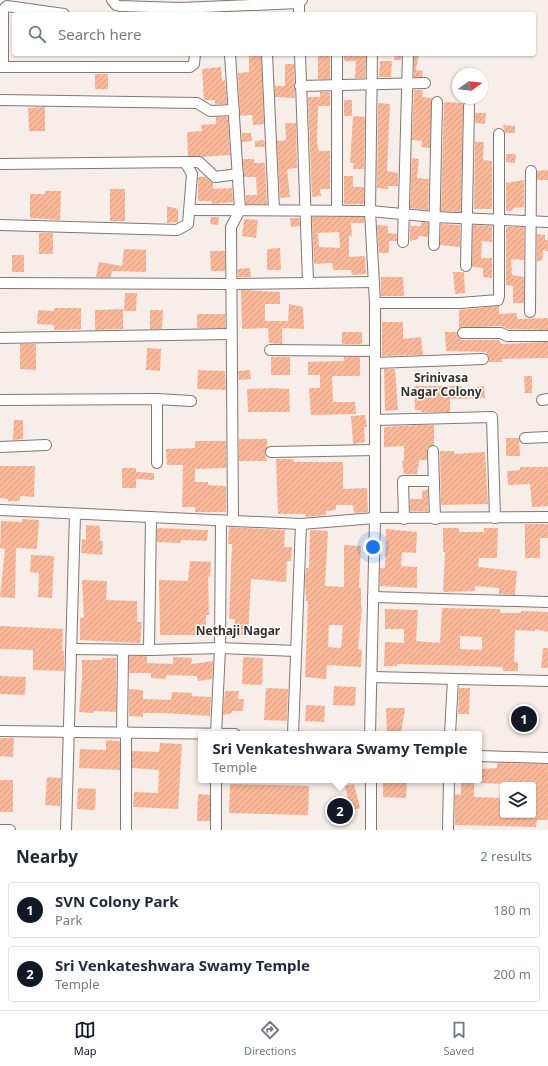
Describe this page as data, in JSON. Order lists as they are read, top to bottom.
{
  "districts": ["Srinivasa Nagar Colony", "Nethaji Nagar"],
  "north": "right",
  "page": {
    "search": "Search here",
    "pins": ["1", "2"],
    "popup": ["Sri Venkateshwara Swamy Temple", "Temple"],
    "heading": ["Nearby", "2 results"],
    "list": [
      {
        "mark": "1",
        "name": "SVN Colony Park",
        "note": "Park",
        "value": "180 m"
      },
      {
        "mark": "2",
        "name": "Sri Venkateshwara Swamy Temple",
        "note": "Temple",
        "value": "200 m"
      }
    ],
    "nav": ["Map", "Directions", "Saved"]
  }
}
